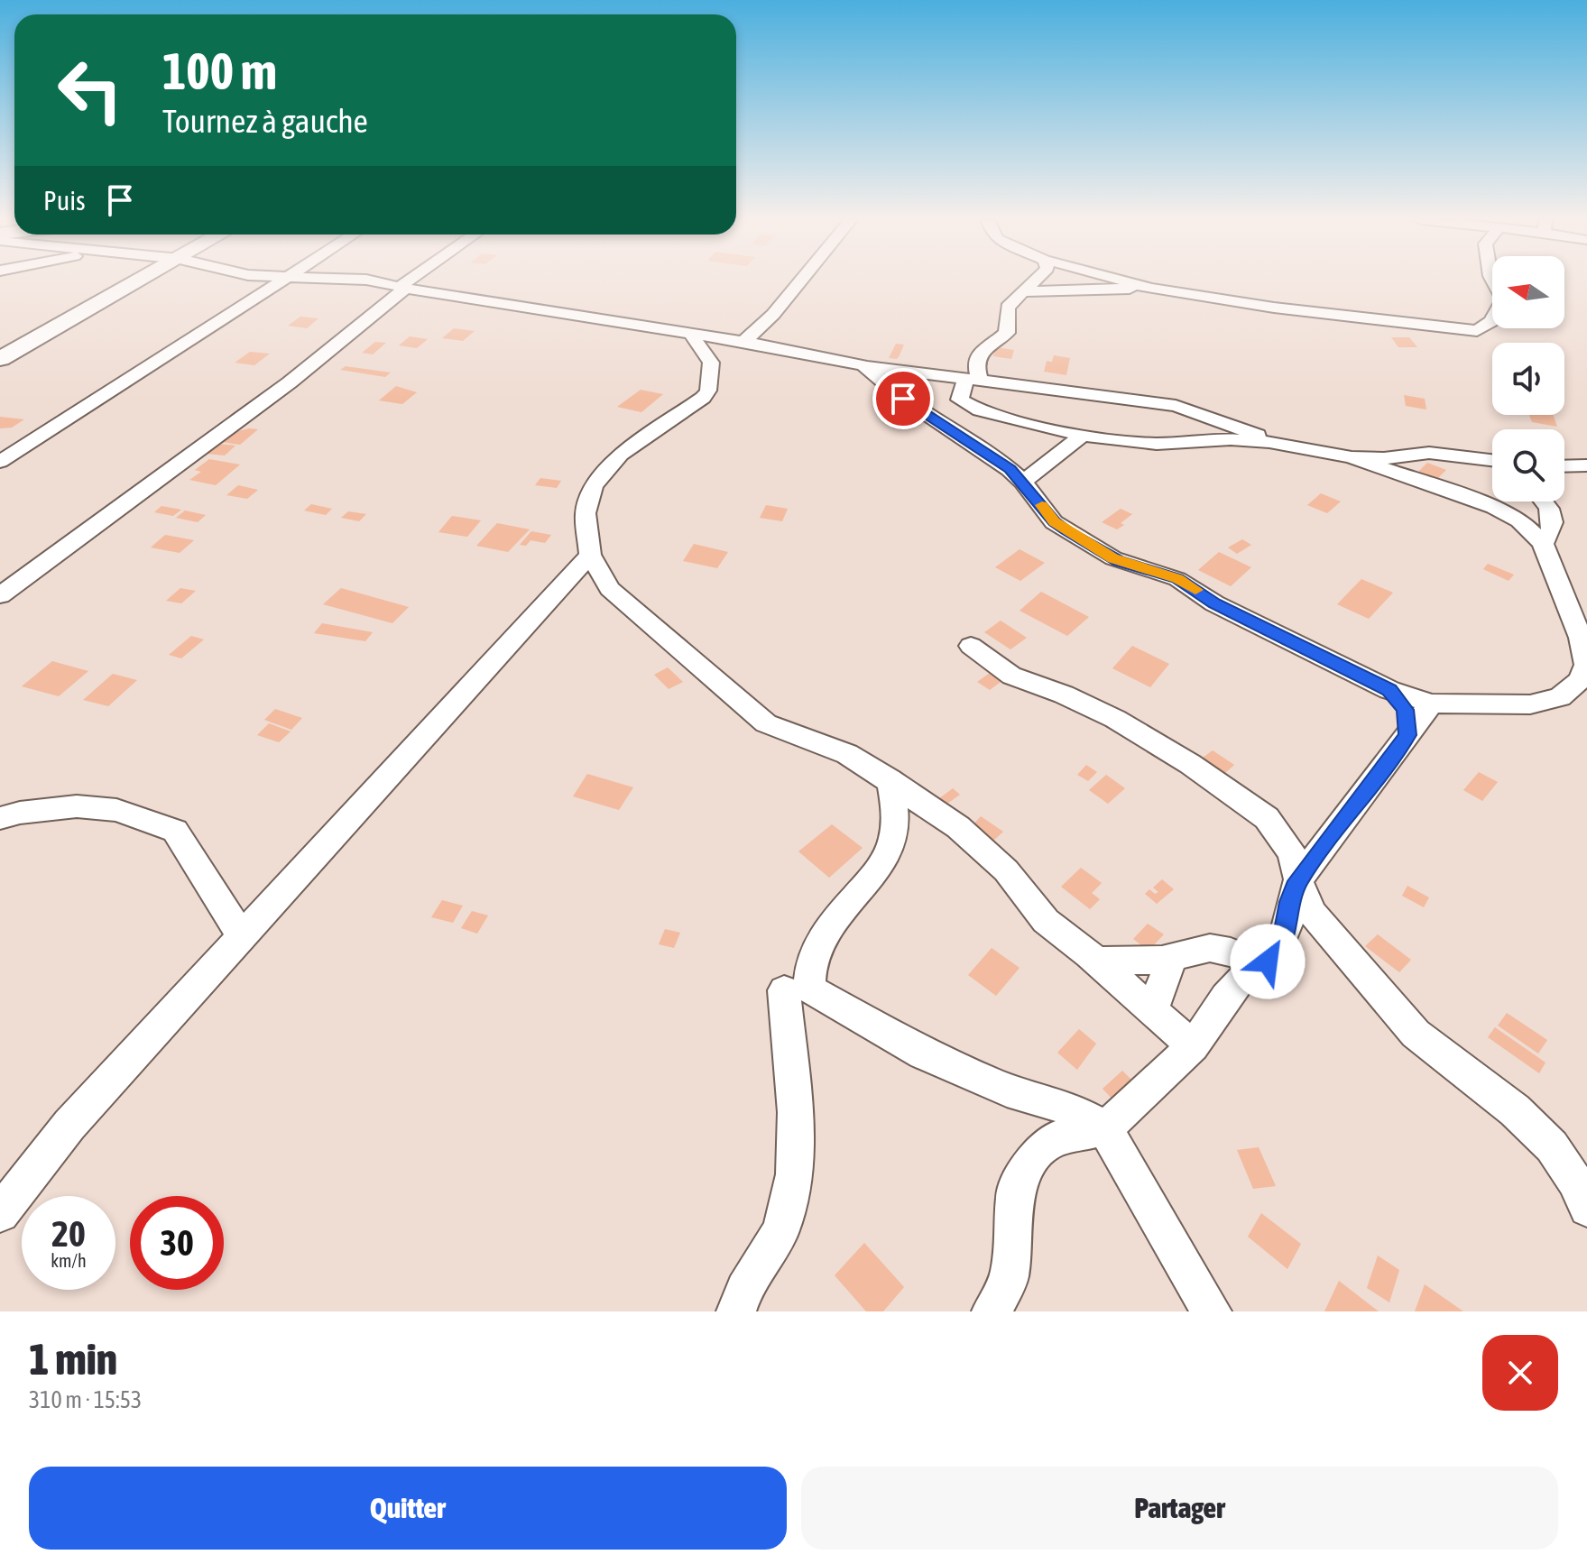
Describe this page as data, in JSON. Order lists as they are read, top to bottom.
{
  "north": "left",
  "page": {
    "turn": ["100 m", "Tournez à gauche"],
    "then": "Puis",
    "speed": "20 km/h",
    "limit": "30",
    "heading": ["1 min", "310 m · 15:53"],
    "buttons": ["Quitter", "Partager"]
  }
}
